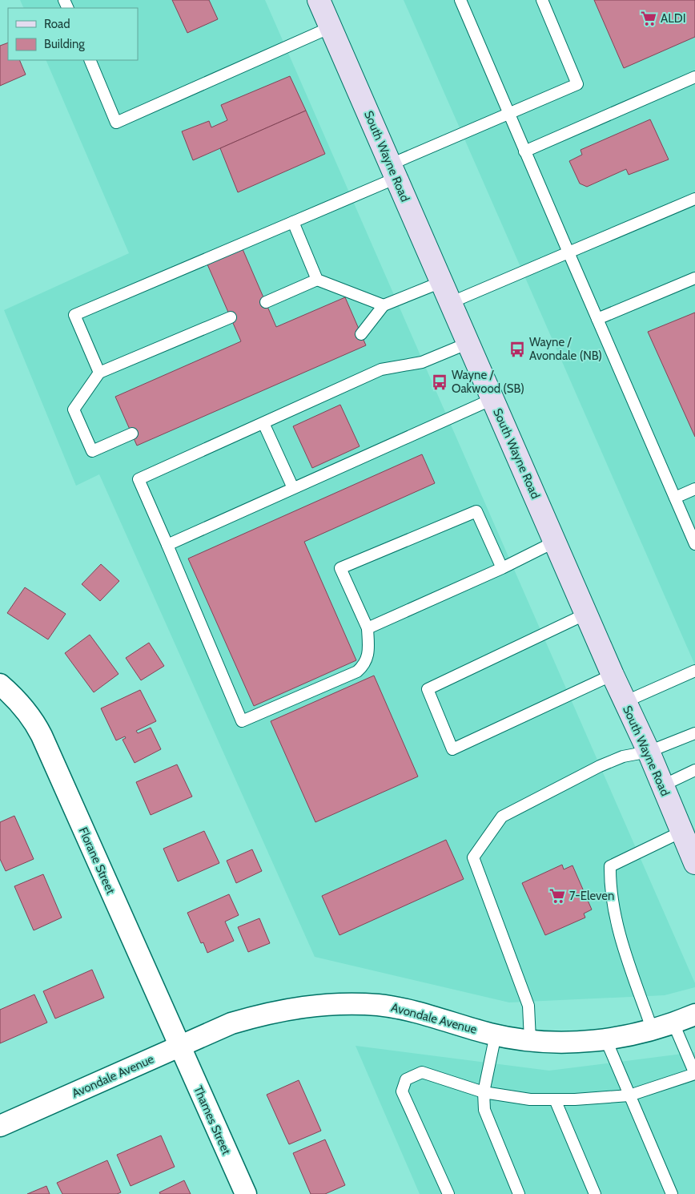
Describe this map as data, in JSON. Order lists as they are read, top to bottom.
{
  "streets": {
    "main road": ["South Wayne Road"],
    "street": ["Florane Street", "Avondale Avenue", "Thames Street"]
  },
  "crossings": [
    ["Florane Street", "Avondale Avenue"],
    ["Florane Street", "Thames Street"],
    ["Avondale Avenue", "Thames Street"]
  ],
  "places": {
    "supermarket": ["ALDI", "7-Eleven"],
    "bus stop": ["Wayne / Avondale (NB)", "Wayne / Oakwood (SB)"]
  },
  "legend": ["Road", "Building"]
}
